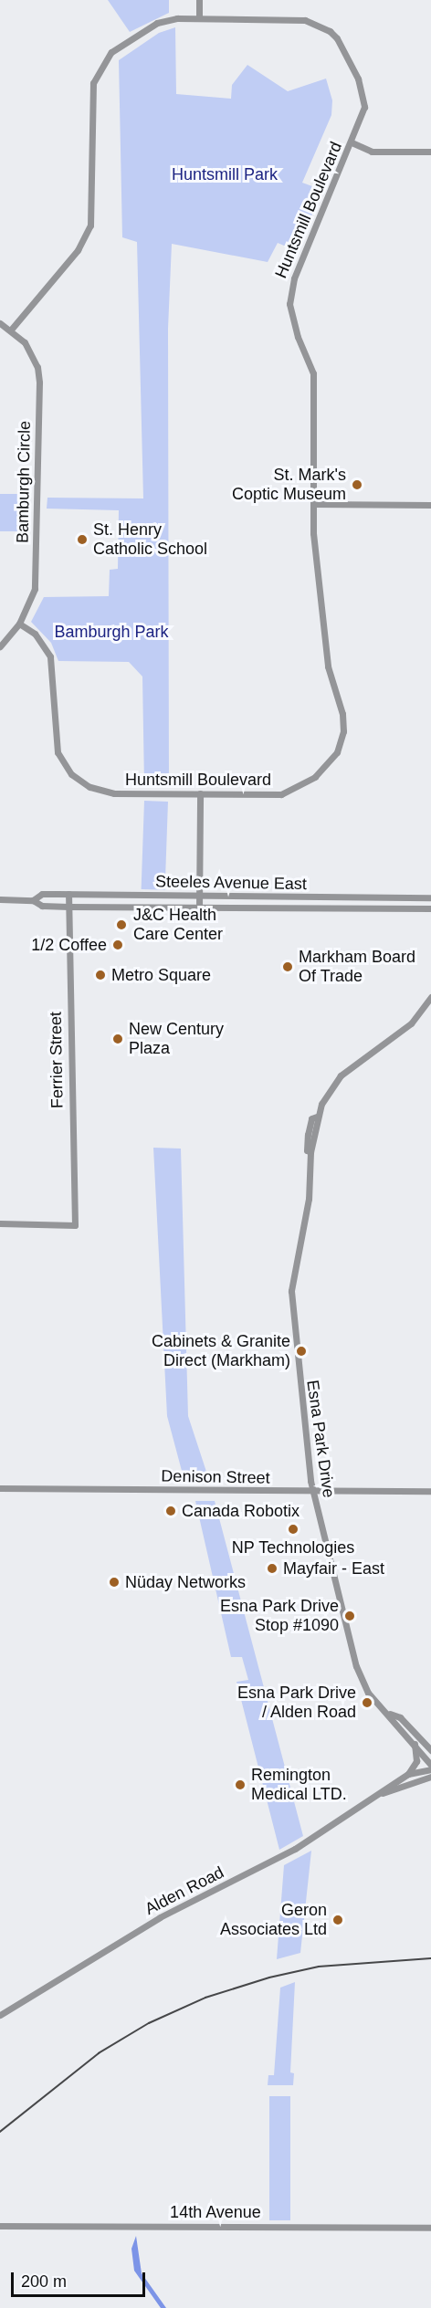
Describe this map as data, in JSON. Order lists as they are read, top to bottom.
{
  "streets": {
    "street": [
      "Huntsmill Boulevard",
      "Bamburgh Circle",
      "Steeles Avenue East",
      "Ferrier Street",
      "Esna Park Drive",
      "Denison Street",
      "Alden Road",
      "14th Avenue"
    ]
  },
  "crossings": [
    ["Huntsmill Boulevard", "Bamburgh Circle"],
    ["Steeles Avenue East", "Ferrier Street"],
    ["Esna Park Drive", "Denison Street"]
  ],
  "parks": ["Huntsmill Park", "Bamburgh Park"],
  "places": [
    "St. Mark's Coptic Museum",
    "St. Henry Catholic School",
    "J&C Health Care Center",
    "1/2 Coffee",
    "Markham Board Of Trade",
    "Metro Square",
    "New Century Plaza",
    "Cabinets & Granite Direct (Markham)",
    "Canada Robotix",
    "NP Technologies",
    "Mayfair - East",
    "Nüday Networks",
    "Esna Park Drive Stop #1090",
    "Esna Park Drive / Alden Road",
    "Remington Medical LTD.",
    "Geron Associates Ltd"
  ],
  "scale_bar": "200 m"
}
